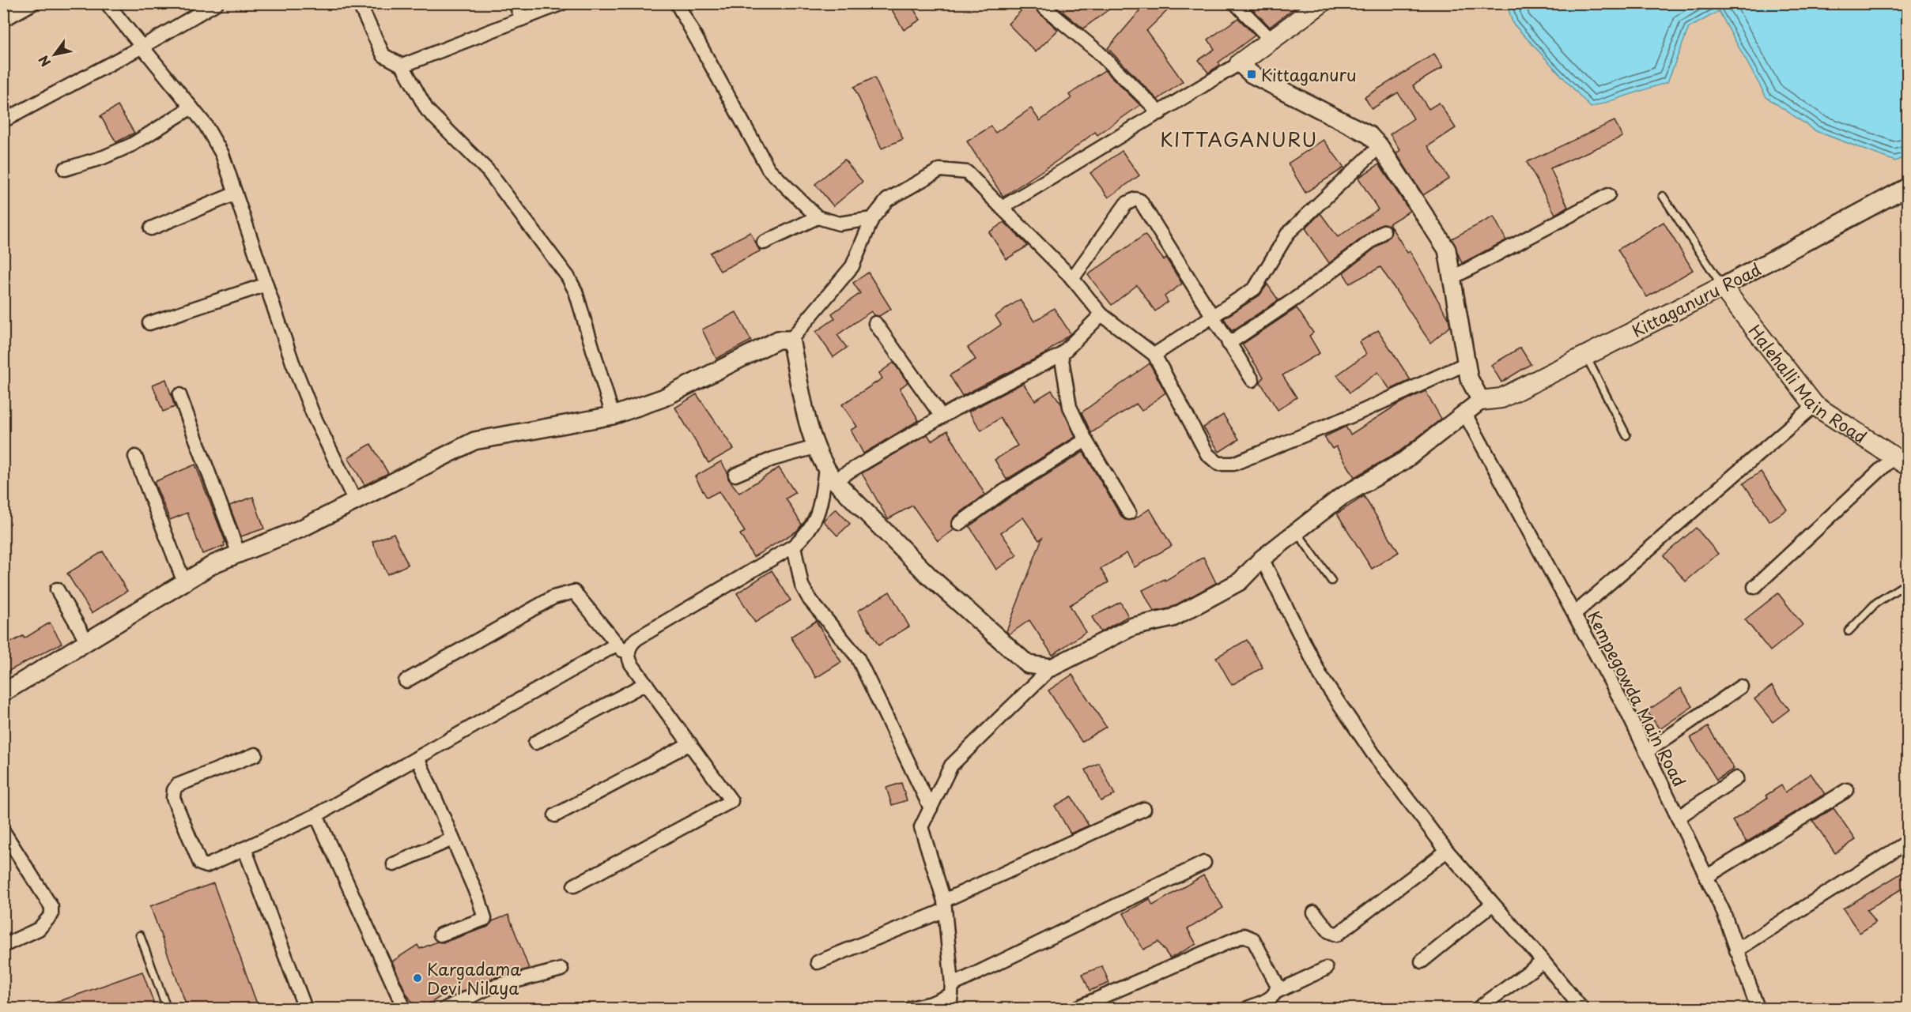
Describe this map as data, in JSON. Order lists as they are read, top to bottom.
{
  "streets": {
    "main road": ["Kittaganuru Road", "Halehalli Main Road"],
    "street": ["Kempegowda Main Road"]
  },
  "crossings": [
    ["Kittaganuru Road", "Halehalli Main Road"]
  ],
  "districts": ["KITTAGANURU"],
  "places": {
    "transit": ["Kittaganuru"],
    "other": ["Kargadama Devi Nilaya"]
  },
  "north": "bottom left"
}
